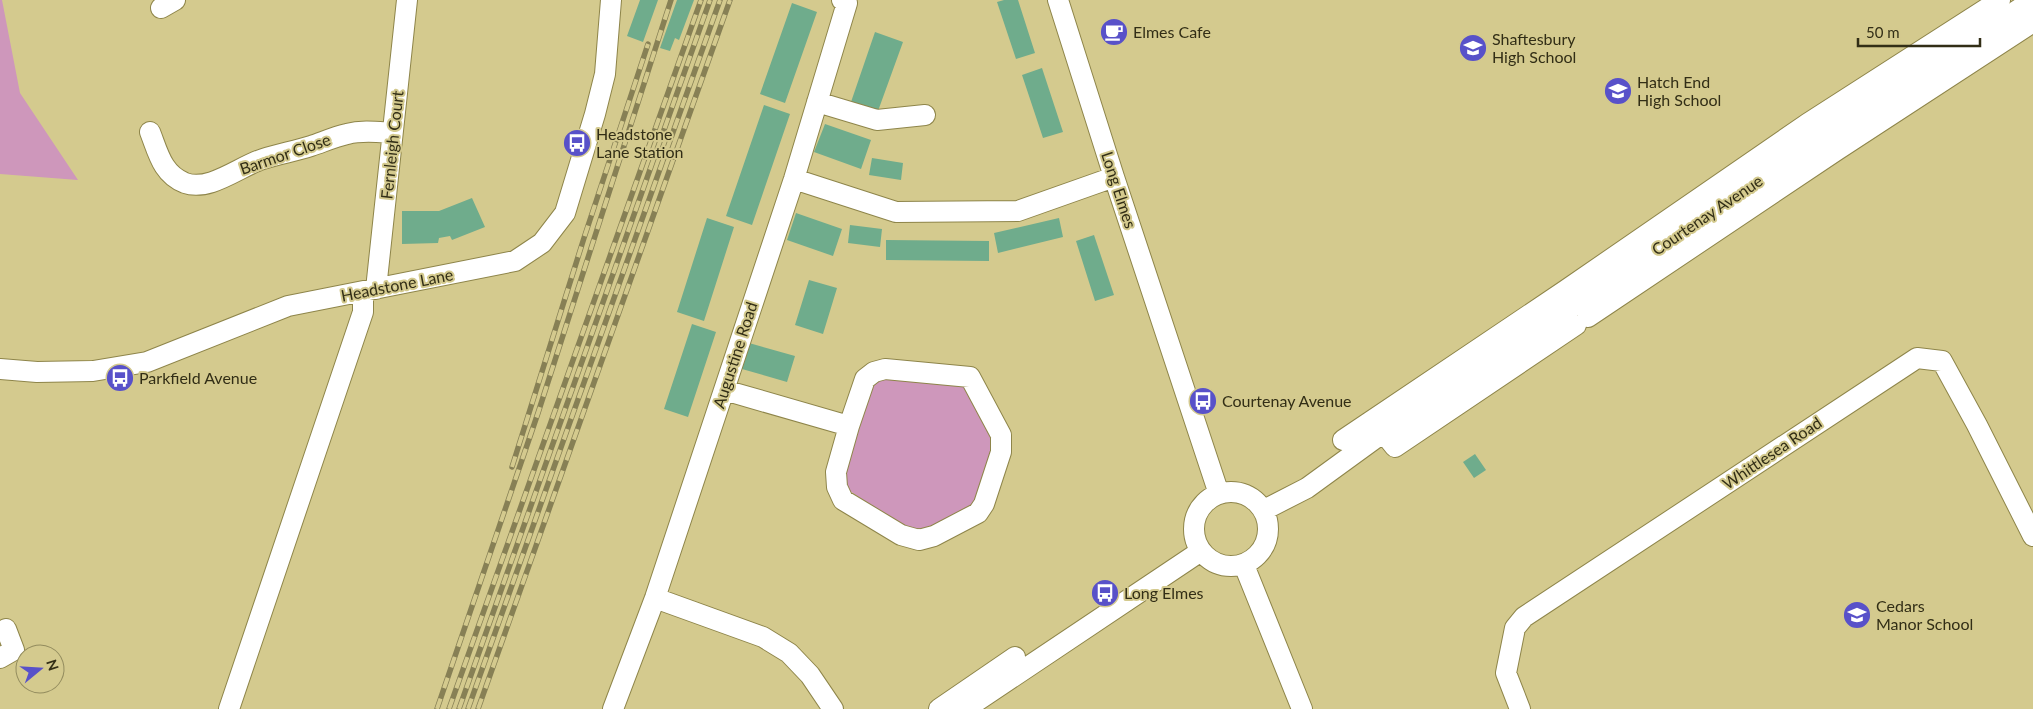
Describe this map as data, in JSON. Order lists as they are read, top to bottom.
{
  "streets": {
    "street": [
      "Fernleigh Court",
      "Barmor Close",
      "Long Elmes",
      "Courtenay Avenue",
      "Headstone Lane",
      "Augustine Road",
      "Whittlesea Road"
    ]
  },
  "crossings": [
    ["Fernleigh Court", "Barmor Close"],
    ["Fernleigh Court", "Headstone Lane"],
    ["Long Elmes", "Courtenay Avenue"]
  ],
  "places": {
    "cafe": ["Elmes Cafe"],
    "school or university": ["Shaftesbury High School", "Hatch End High School", "Cedars Manor School"],
    "bus stop": [
      "Headstone Lane Station",
      "Parkfield Avenue",
      "Courtenay Avenue",
      "Long Elmes"
    ]
  },
  "scale_bar": "50 m",
  "north": "right"
}
